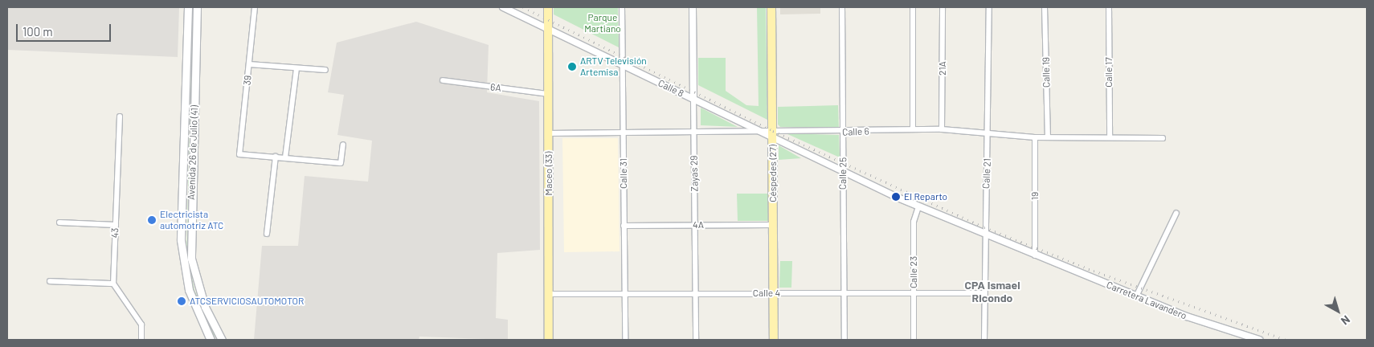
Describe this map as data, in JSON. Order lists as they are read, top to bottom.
{
  "streets": {
    "main road": ["Avenida 26 de Julio (41)", "Maceo (33)", "Céspedes (27)"],
    "street": [
      "21A",
      "Calle 19",
      "Calle 17",
      "39",
      "6A",
      "Calle 8",
      "Calle 6",
      "Calle 31",
      "Zayas 29",
      "Calle 25",
      "Calle 21",
      "19",
      "4A",
      "43",
      "Calle 23",
      "Calle 4",
      "Carretera Lavandero"
    ]
  },
  "crossings": [
    ["21A", "Calle 6"],
    ["Calle 19", "Calle 6"],
    ["Calle 17", "Calle 6"],
    ["6A", "Maceo (33)"],
    ["Calle 8", "Calle 6"],
    ["Calle 8", "Maceo (33)"],
    ["Calle 8", "Calle 31"],
    ["Calle 8", "Zayas 29"],
    ["Calle 8", "Céspedes (27)"],
    ["Calle 8", "Calle 25"],
    ["Calle 8", "Calle 23"],
    ["Calle 8", "Carretera Lavandero"],
    ["Calle 6", "Céspedes (27)"],
    ["Calle 6", "Calle 25"],
    ["Calle 6", "Calle 21"],
    ["Calle 6", "19"],
    ["Maceo (33)", "Calle 4"],
    ["Calle 31", "4A"],
    ["Calle 31", "Calle 4"],
    ["Zayas 29", "4A"],
    ["Zayas 29", "Calle 4"],
    ["Céspedes (27)", "4A"],
    ["Céspedes (27)", "Calle 4"],
    ["Calle 25", "Calle 4"],
    ["Calle 21", "Calle 4"],
    ["Calle 21", "Carretera Lavandero"],
    ["19", "Carretera Lavandero"],
    ["Calle 23", "Calle 4"],
    ["Calle 23", "Carretera Lavandero"]
  ],
  "districts": ["CPA Ismael Ricondo"],
  "parks": ["Parque Martiano"],
  "places": [
    "ARTV Televisión Artemisa",
    "El Reparto",
    "Electricista automotriz ATC",
    "ATCSERVICIOSAUTOMOTOR"
  ],
  "scale_bar": "100 m",
  "north": "bottom right"
}
